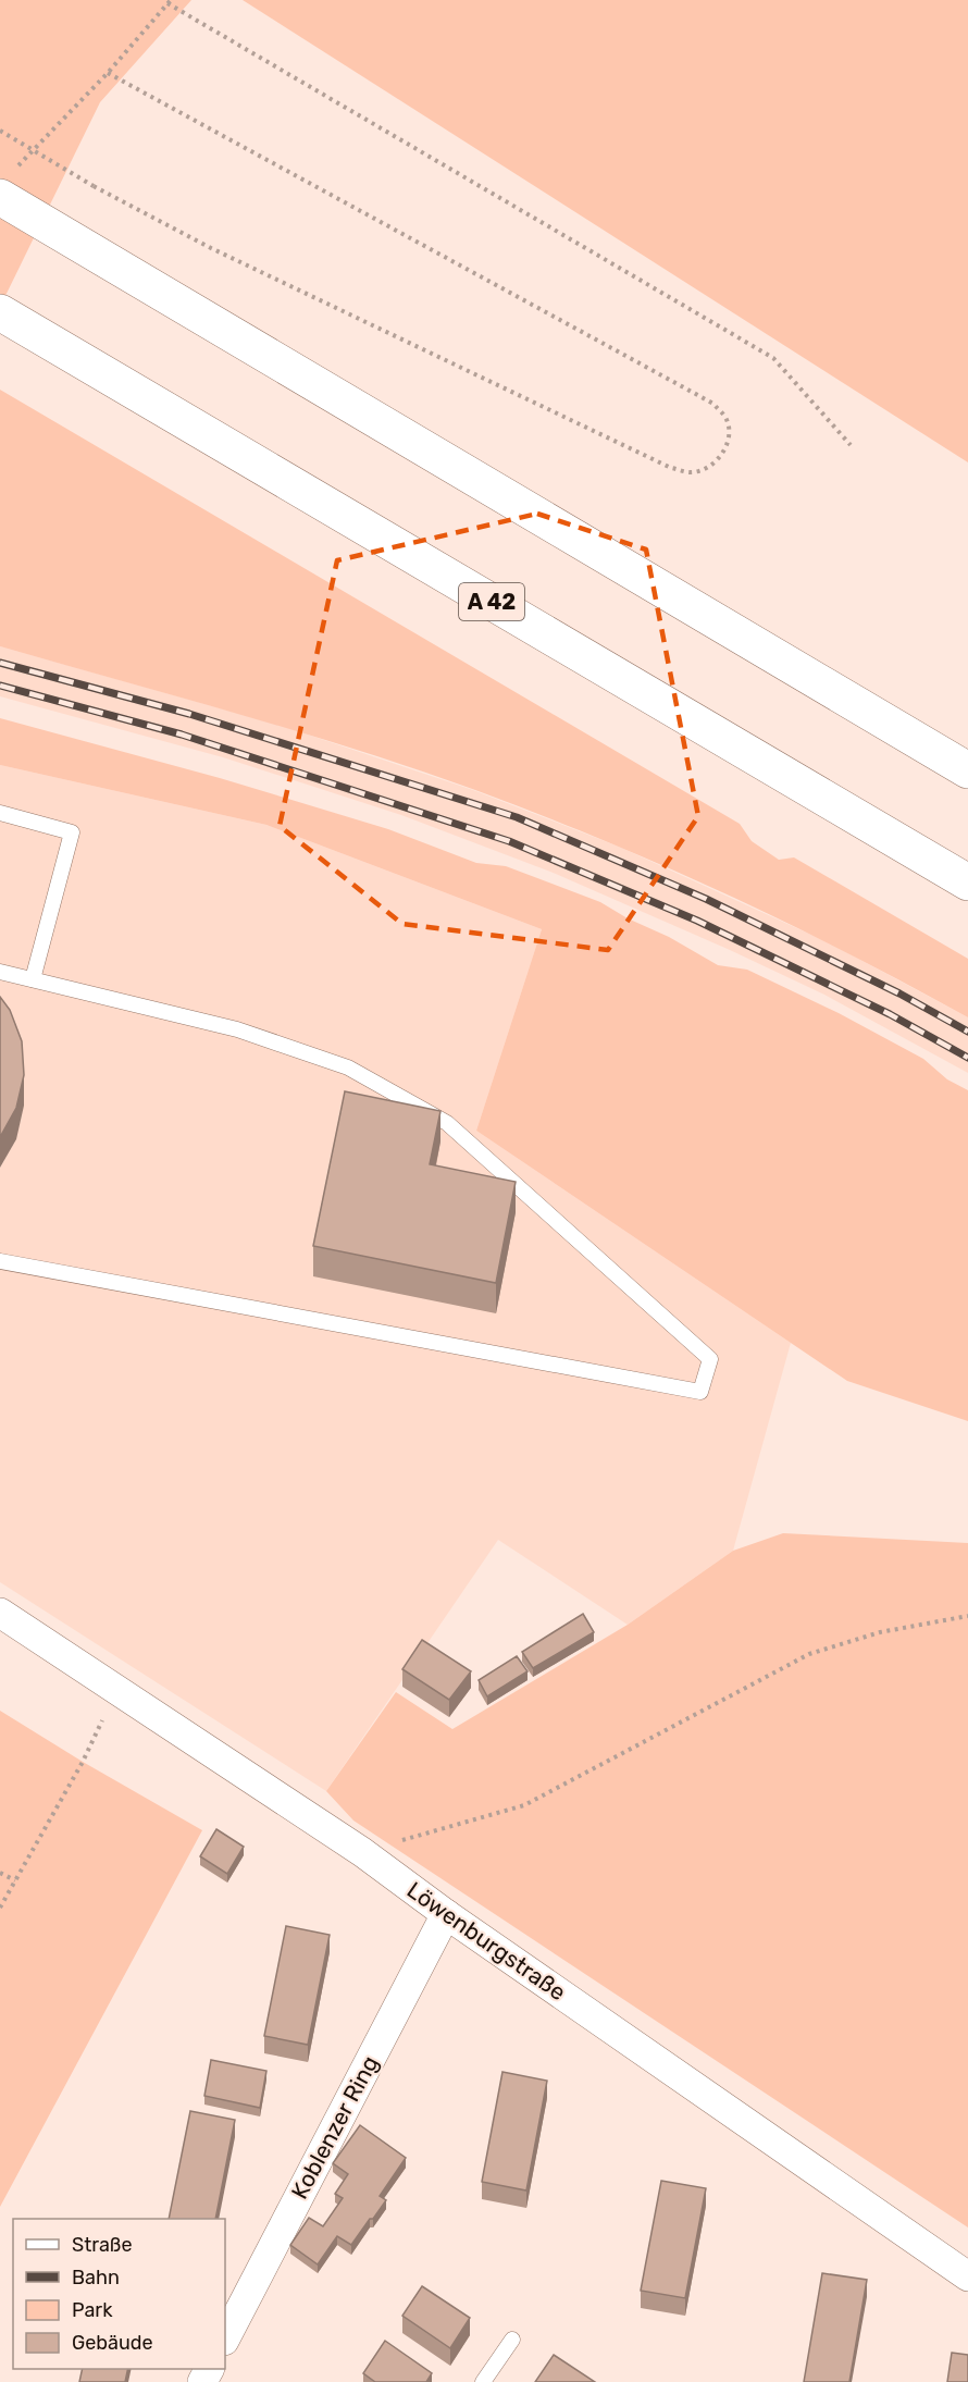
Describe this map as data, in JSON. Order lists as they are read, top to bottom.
{
  "streets": {
    "highway": ["A 42"],
    "street": ["Löwenburgstraße", "Koblenzer Ring"]
  },
  "crossings": [
    ["Löwenburgstraße", "Koblenzer Ring"]
  ],
  "legend": [
    "Straße",
    "Bahn",
    "Park",
    "Gebäude"
  ]
}
